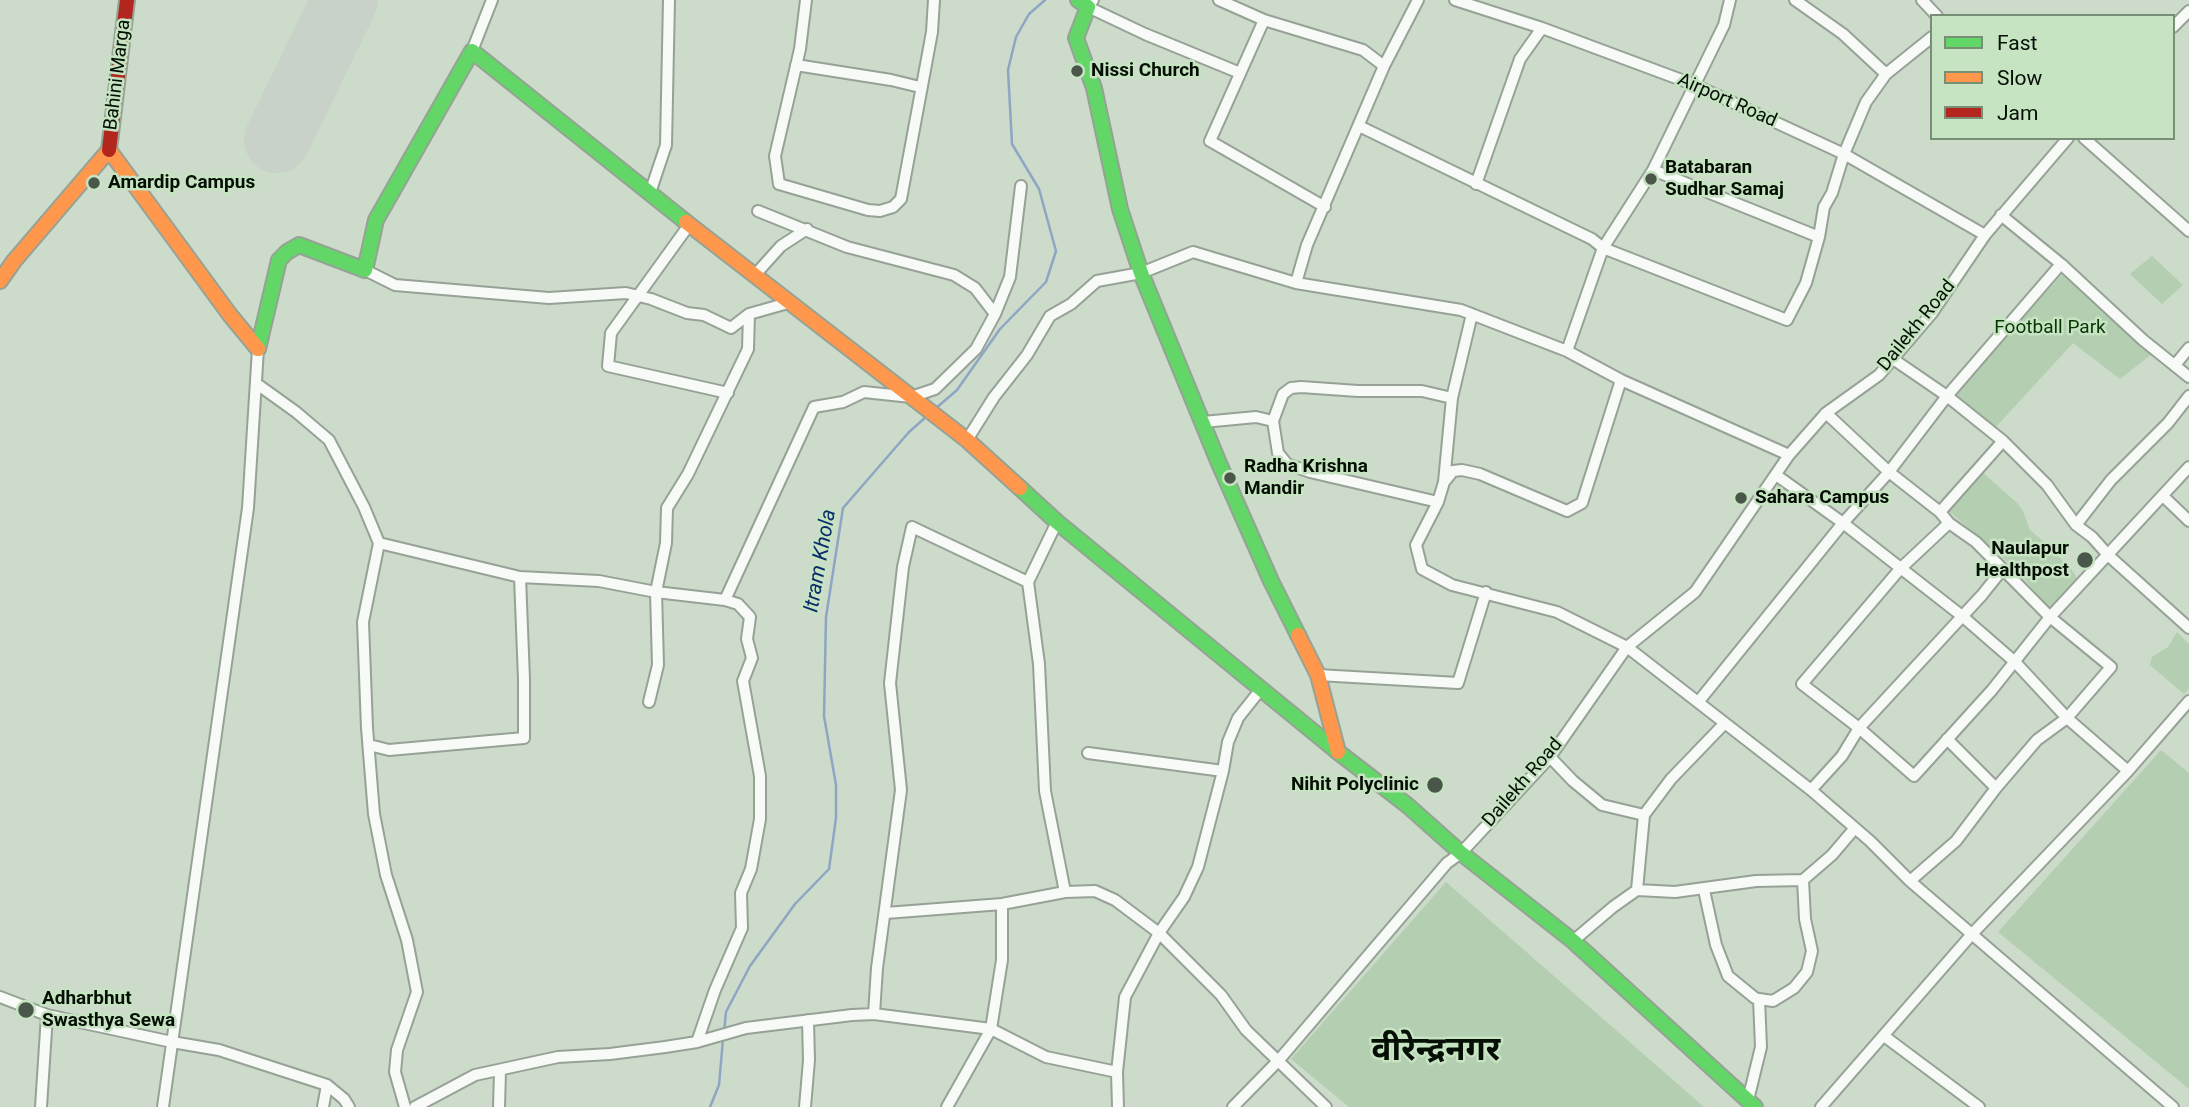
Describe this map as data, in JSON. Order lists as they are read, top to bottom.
{
  "streets": {
    "street": ["Bahini Marga", "Airport Road", "Dailekh Road"]
  },
  "crossings": [
    ["Airport Road", "Dailekh Road"]
  ],
  "districts": ["वीरेन्द्रनगर"],
  "water": ["Itram Khola"],
  "parks": ["Football Park"],
  "places": [
    "Nissi Church",
    "Batabaran Sudhar Samaj",
    "Amardip Campus",
    "Radha Krishna Mandir",
    "Sahara Campus",
    "Naulapur Healthpost",
    "Nihit Polyclinic",
    "Adharbhut Swasthya Sewa"
  ],
  "legend": ["Fast", "Slow", "Jam"]
}
